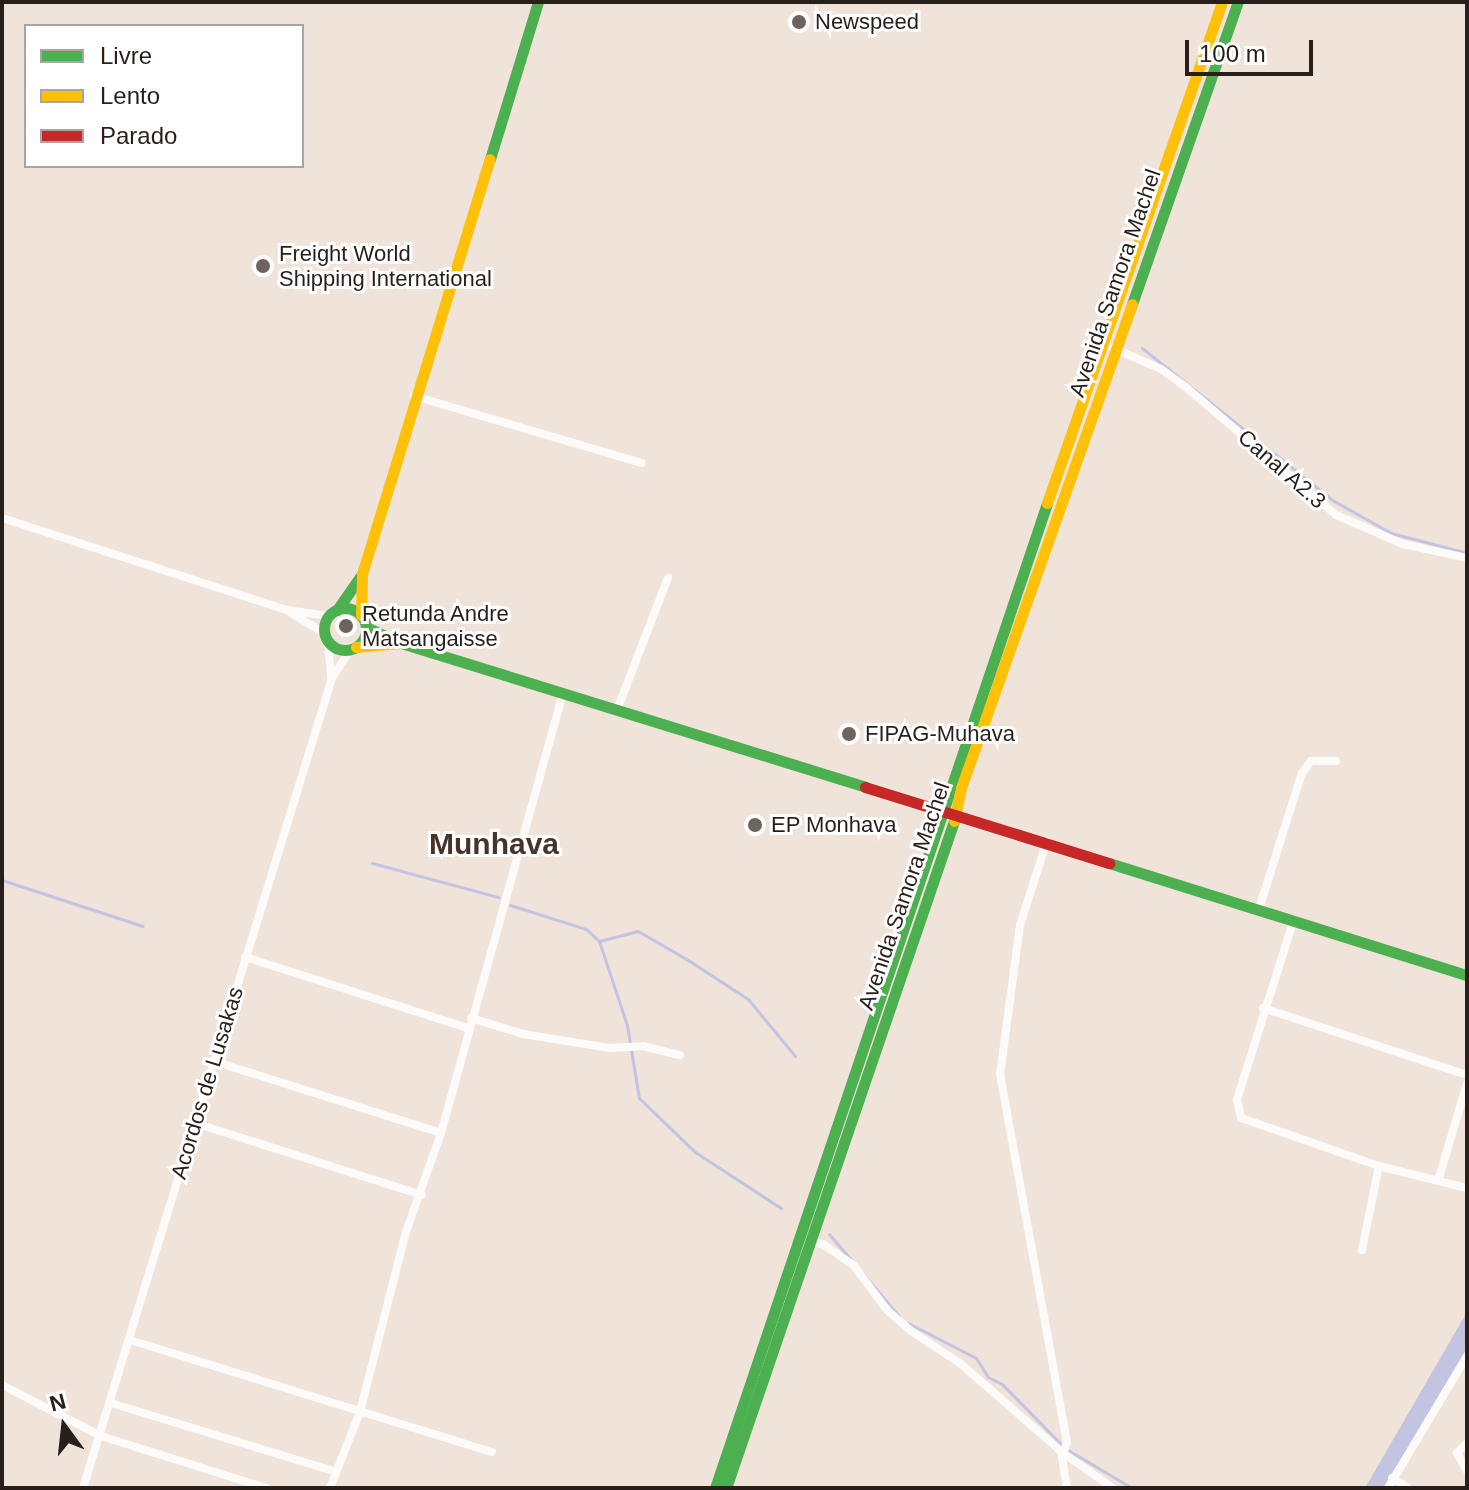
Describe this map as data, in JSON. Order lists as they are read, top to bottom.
{
  "streets": {
    "main road": ["Avenida Samora Machel"],
    "street": ["Canal A2.3", "Acordos de Lusakas"]
  },
  "crossings": [
    ["Avenida Samora Machel", "Canal A2.3"]
  ],
  "districts": ["Munhava"],
  "places": [
    "Newspeed",
    "Freight World Shipping International",
    "Retunda Andre Matsangaisse",
    "FIPAG-Muhava",
    "EP Monhava"
  ],
  "legend": ["Livre", "Lento", "Parado"],
  "scale_bar": "100 m",
  "north": "top"
}
